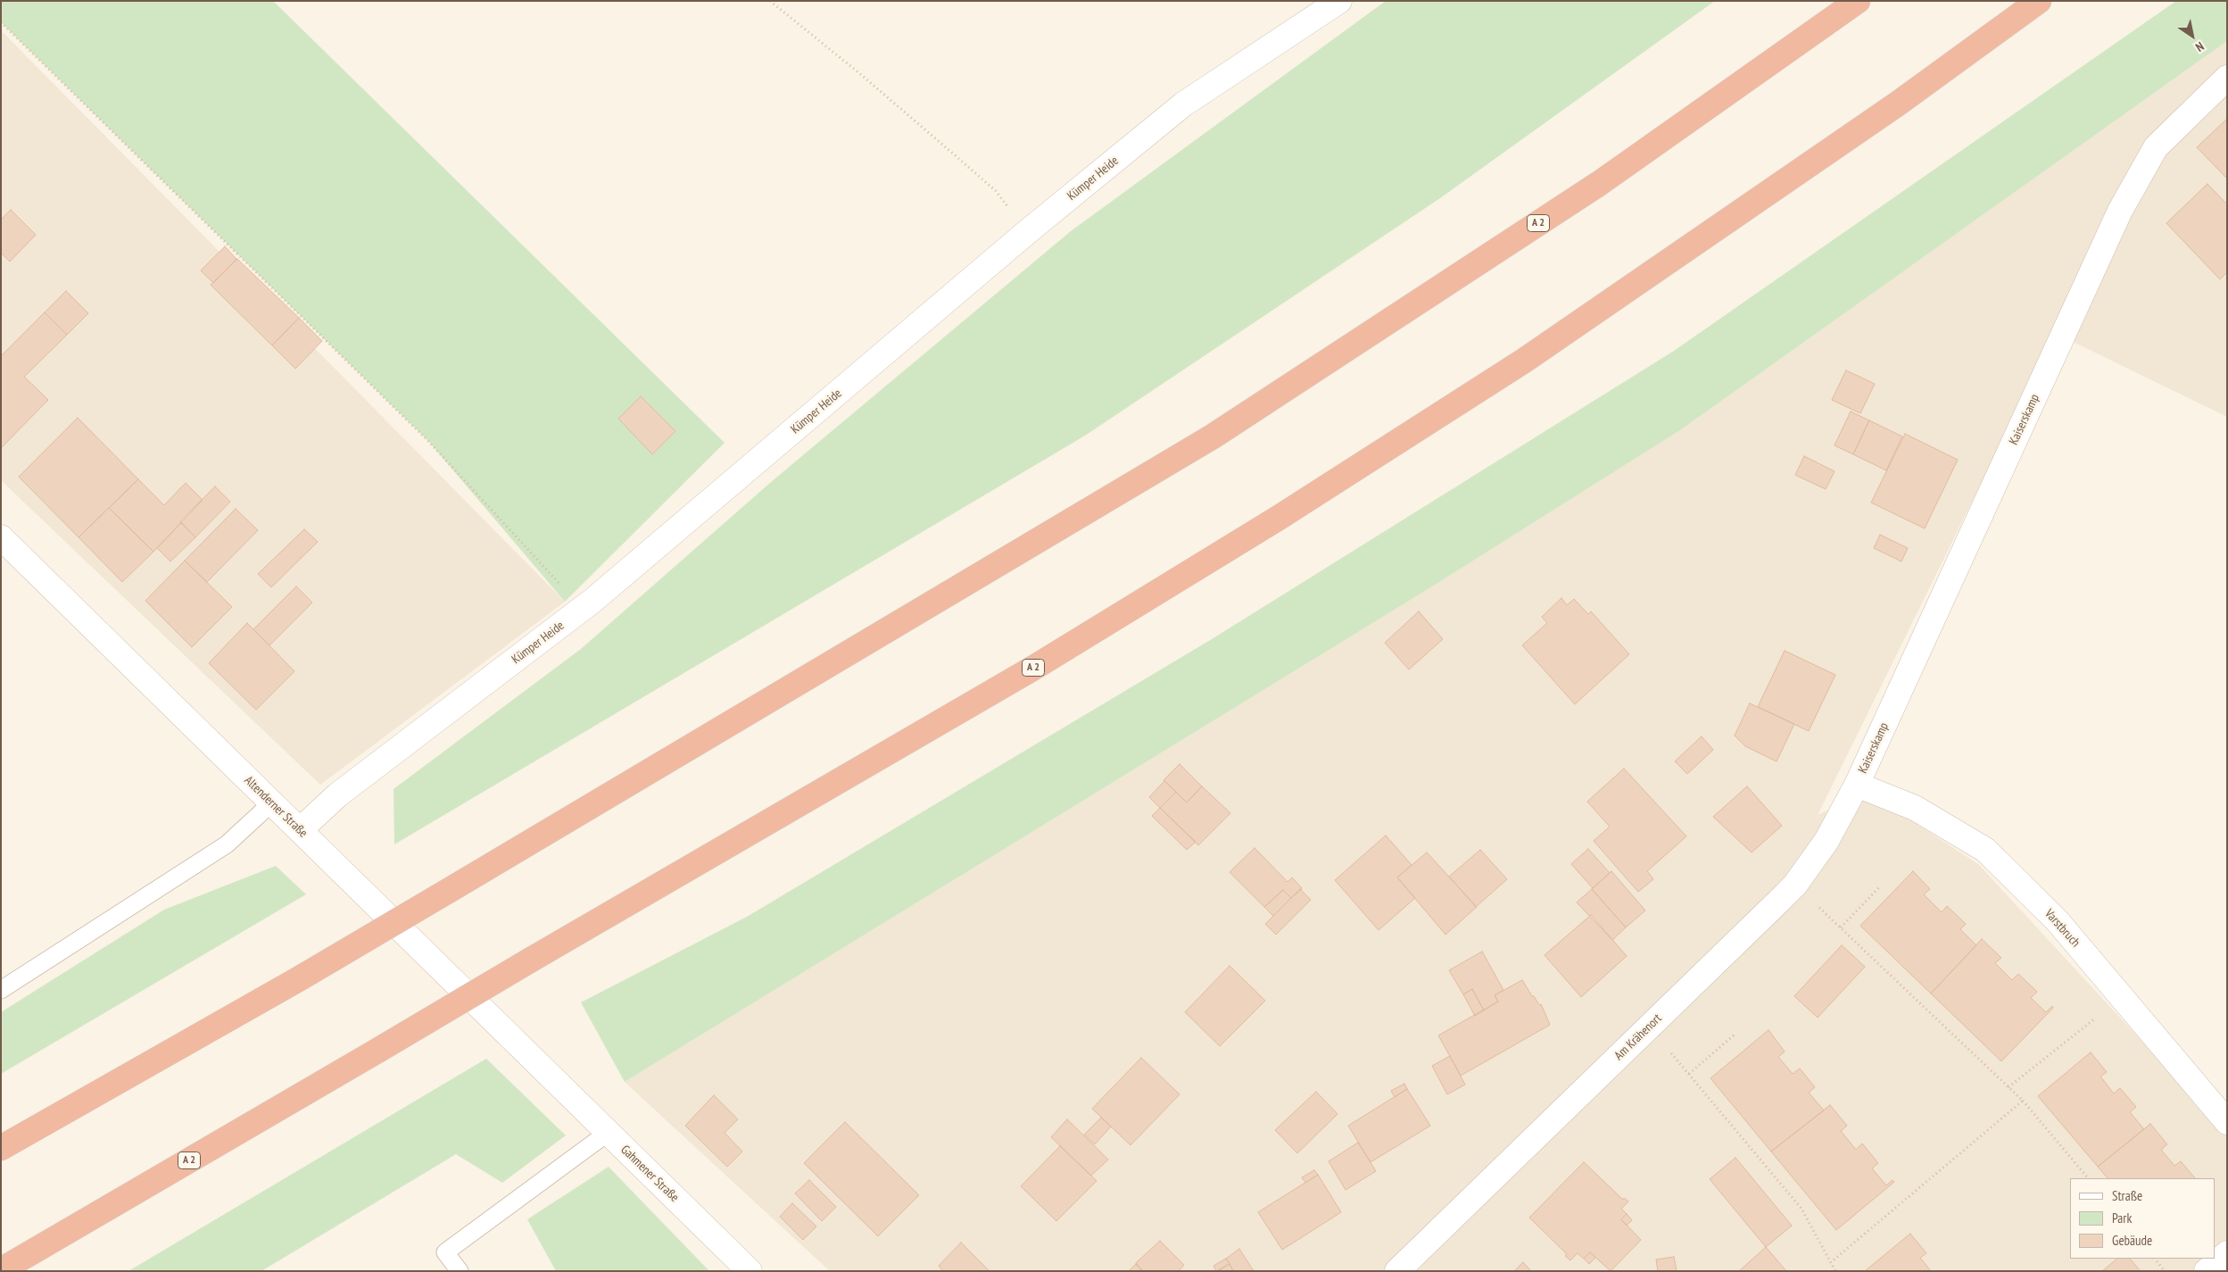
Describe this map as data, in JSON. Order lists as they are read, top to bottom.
{
  "streets": {
    "highway": ["A 2"],
    "street": [
      "Kümper Heide",
      "Kaiserskamp",
      "Altenderner Straße",
      "Varstbruch",
      "Am Krähenort",
      "Gahmener Straße"
    ]
  },
  "crossings": [
    ["Kümper Heide", "Altenderner Straße"],
    ["Kaiserskamp", "Varstbruch"],
    ["Kaiserskamp", "Am Krähenort"],
    ["Altenderner Straße", "Gahmener Straße"],
    ["Varstbruch", "Am Krähenort"]
  ],
  "legend": ["Straße", "Park", "Gebäude"],
  "north": "bottom right"
}
